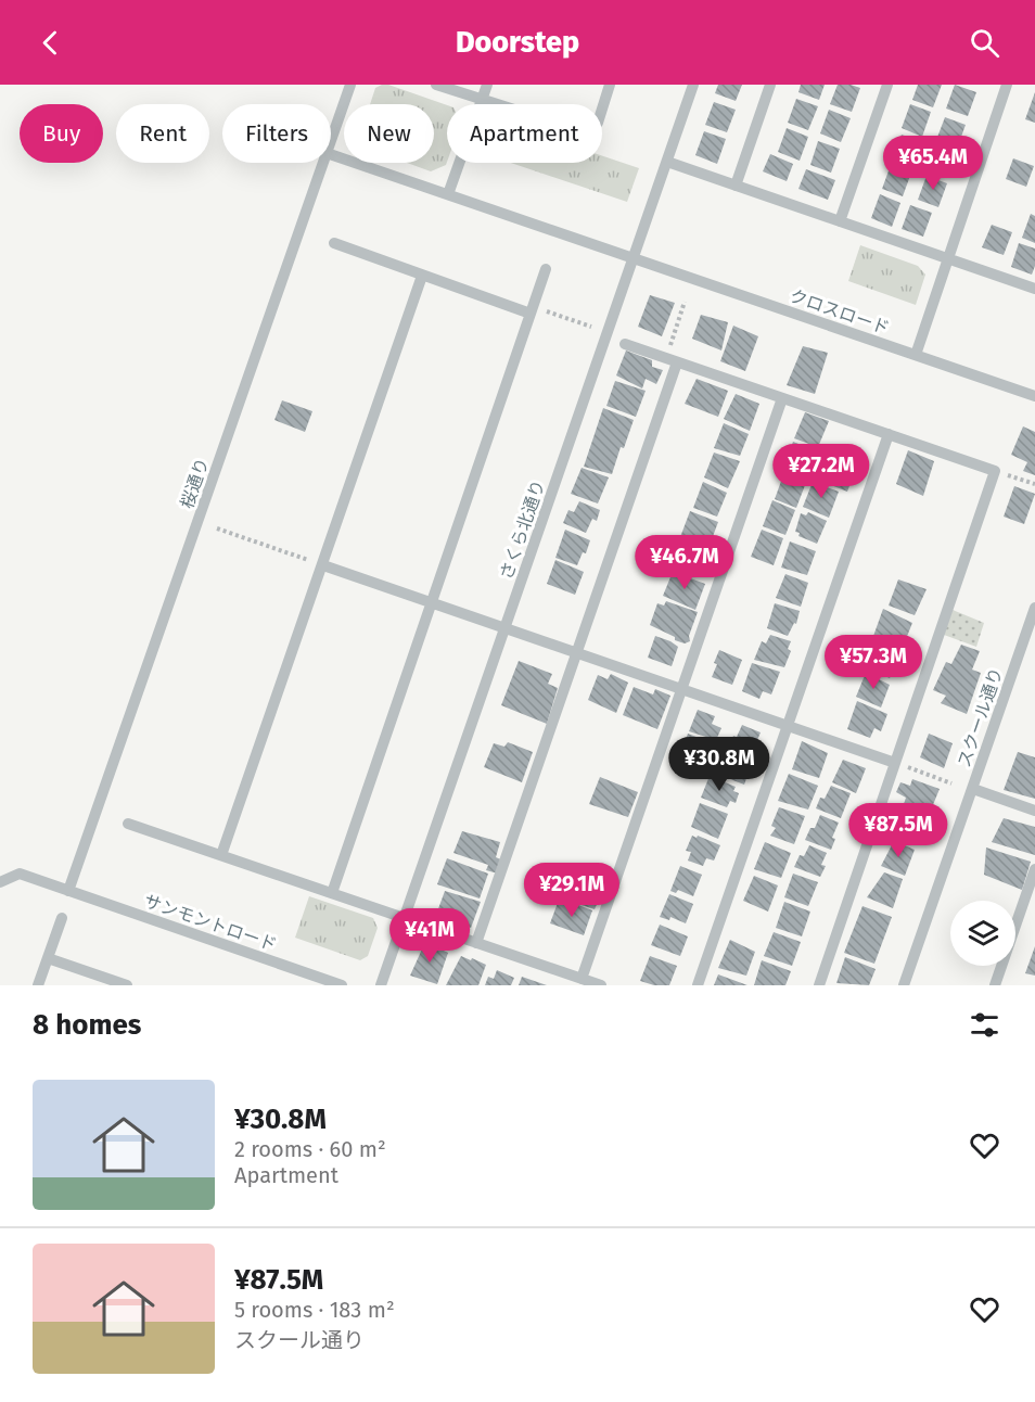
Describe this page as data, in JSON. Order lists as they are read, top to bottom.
{
  "streets": {
    "street": [
      "クロスロード",
      "桜通り",
      "さくら北通り",
      "スクール通り",
      "サンモントロード"
    ]
  },
  "crossings": [
    ["クロスロード", "さくら北通り"],
    ["桜通り", "サンモントロード"]
  ],
  "page": {
    "header": "Doorstep",
    "chip": [
      "Buy",
      "Rent",
      "Filters",
      "New",
      "Apartment"
    ],
    "price": [
      "¥65.4M",
      "¥27.2M",
      "¥46.7M",
      "¥57.3M",
      "¥30.8M",
      "¥87.5M",
      "¥29.1M",
      "¥41M"
    ],
    "heading": "8 homes",
    "list": [
      {
        "name": "¥30.8M",
        "note": "2 rooms · 60 m² · Apartment"
      },
      {
        "name": "¥87.5M",
        "note": "5 rooms · 183 m² · スクール通り"
      }
    ]
  }
}
